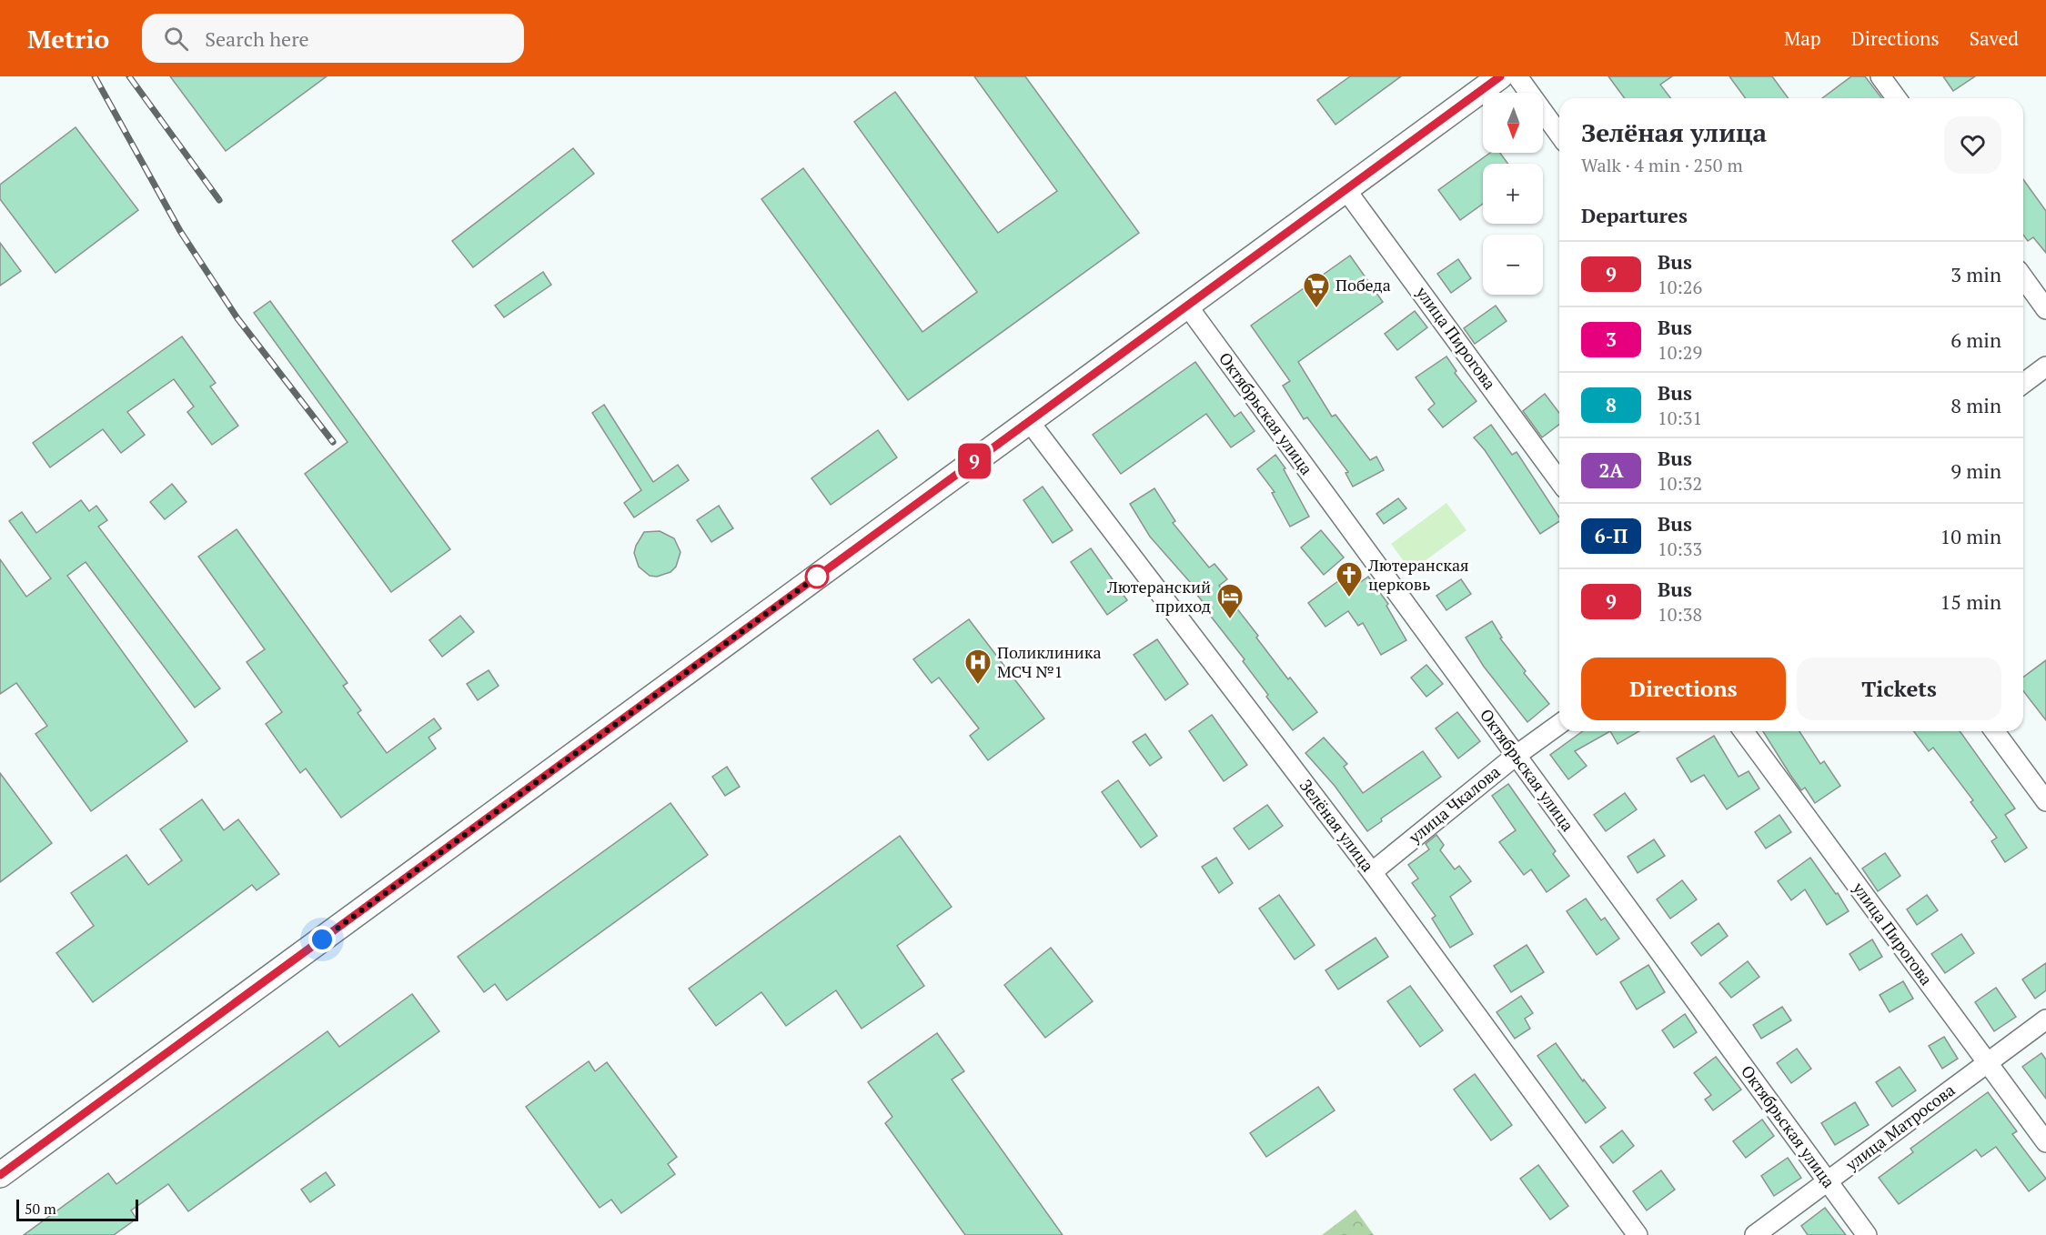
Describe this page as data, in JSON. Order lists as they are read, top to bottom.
{
  "streets": {
    "street": [
      "улица Пирогова",
      "Октябрьская улица",
      "улица Чкалова",
      "Зелёная улица",
      "улица Матросова"
    ]
  },
  "crossings": [
    ["улица Пирогова", "улица Матросова"],
    ["Октябрьская улица", "улица Чкалова"],
    ["Октябрьская улица", "улица Матросова"],
    ["улица Чкалова", "Зелёная улица"]
  ],
  "places": {
    "supermarket": ["Победа"],
    "church": ["Лютеранская церковь"],
    "hotel": ["Лютеранский приход"],
    "hospital": ["Поликлиника МСЧ №1"]
  },
  "lines": ["bus line 9"],
  "scale_bar": "50 m",
  "north": "bottom",
  "page": {
    "header": "Metrio",
    "search": "Search here",
    "nav": ["Map", "Directions", "Saved"],
    "on_map": "9",
    "map_buttons": ["+", "−"],
    "heading": [
      ["Зелёная улица", "Walk · 4 min · 250 m"],
      "Departures"
    ],
    "list": [
      {
        "mark": "9",
        "name": "Bus",
        "note": "10:26",
        "value": "3 min"
      },
      {
        "mark": "3",
        "name": "Bus",
        "note": "10:29",
        "value": "6 min"
      },
      {
        "mark": "8",
        "name": "Bus",
        "note": "10:31",
        "value": "8 min"
      },
      {
        "mark": "2А",
        "name": "Bus",
        "note": "10:32",
        "value": "9 min"
      },
      {
        "mark": "6-П",
        "name": "Bus",
        "note": "10:33",
        "value": "10 min"
      },
      {
        "mark": "9",
        "name": "Bus",
        "note": "10:38",
        "value": "15 min"
      }
    ],
    "buttons": ["Directions", "Tickets"],
    "scale": "50 m"
  }
}
